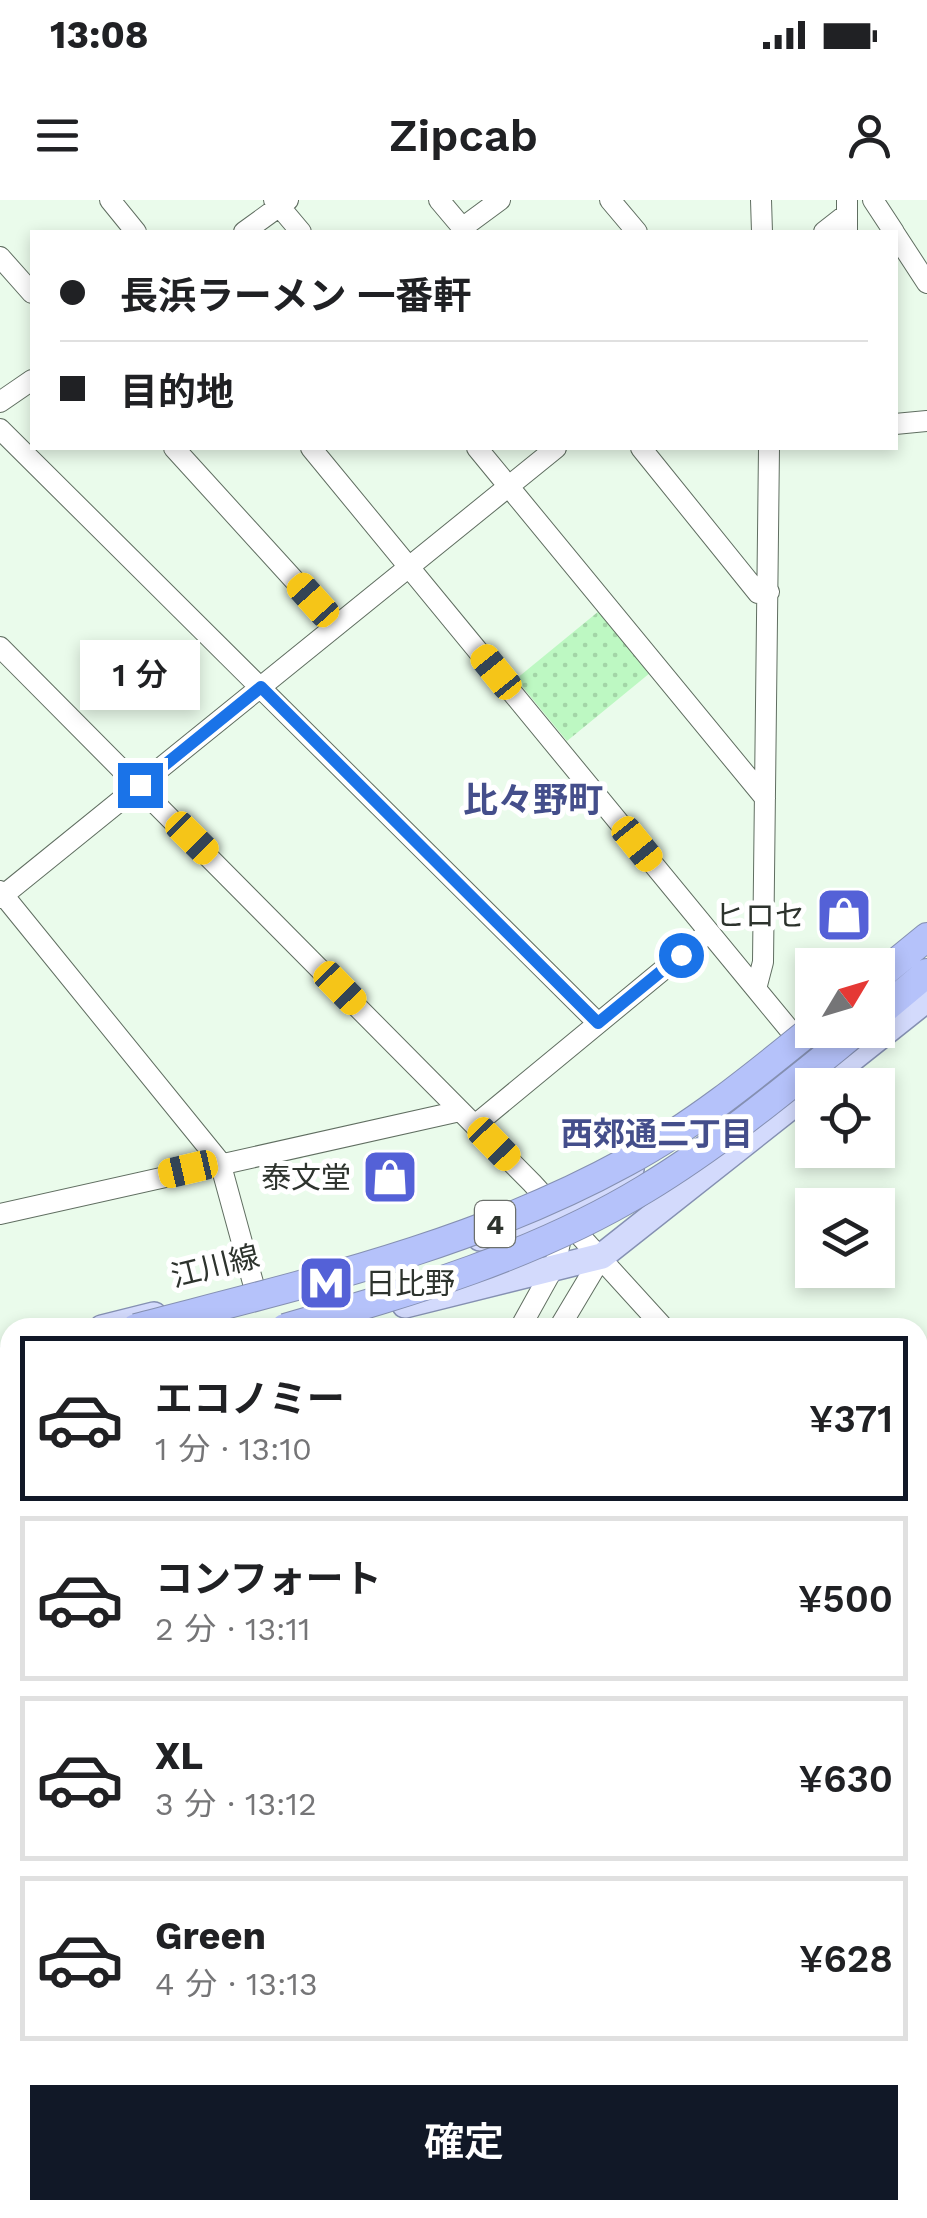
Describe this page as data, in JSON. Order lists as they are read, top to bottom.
{
  "streets": {
    "highway": ["4"],
    "main road": ["江川線"]
  },
  "districts": ["比々野町", "西郊通二丁目"],
  "places": {
    "shop": ["ヒロセ", "泰文堂"],
    "metro station": ["日比野"]
  },
  "north": "top right",
  "page": {
    "status": "13:08",
    "header": "Zipcab",
    "banner": ["長浜ラーメン 一番軒", "目的地"],
    "bubble": "1 分",
    "list": [
      {
        "name": "エコノミー",
        "note": "1 分 · 13:10",
        "value": "¥371"
      },
      {
        "name": "コンフォート",
        "note": "2 分 · 13:11",
        "value": "¥500"
      },
      {
        "name": "XL",
        "note": "3 分 · 13:12",
        "value": "¥630"
      },
      {
        "name": "Green",
        "note": "4 分 · 13:13",
        "value": "¥628"
      }
    ],
    "buttons": "確定"
  }
}
